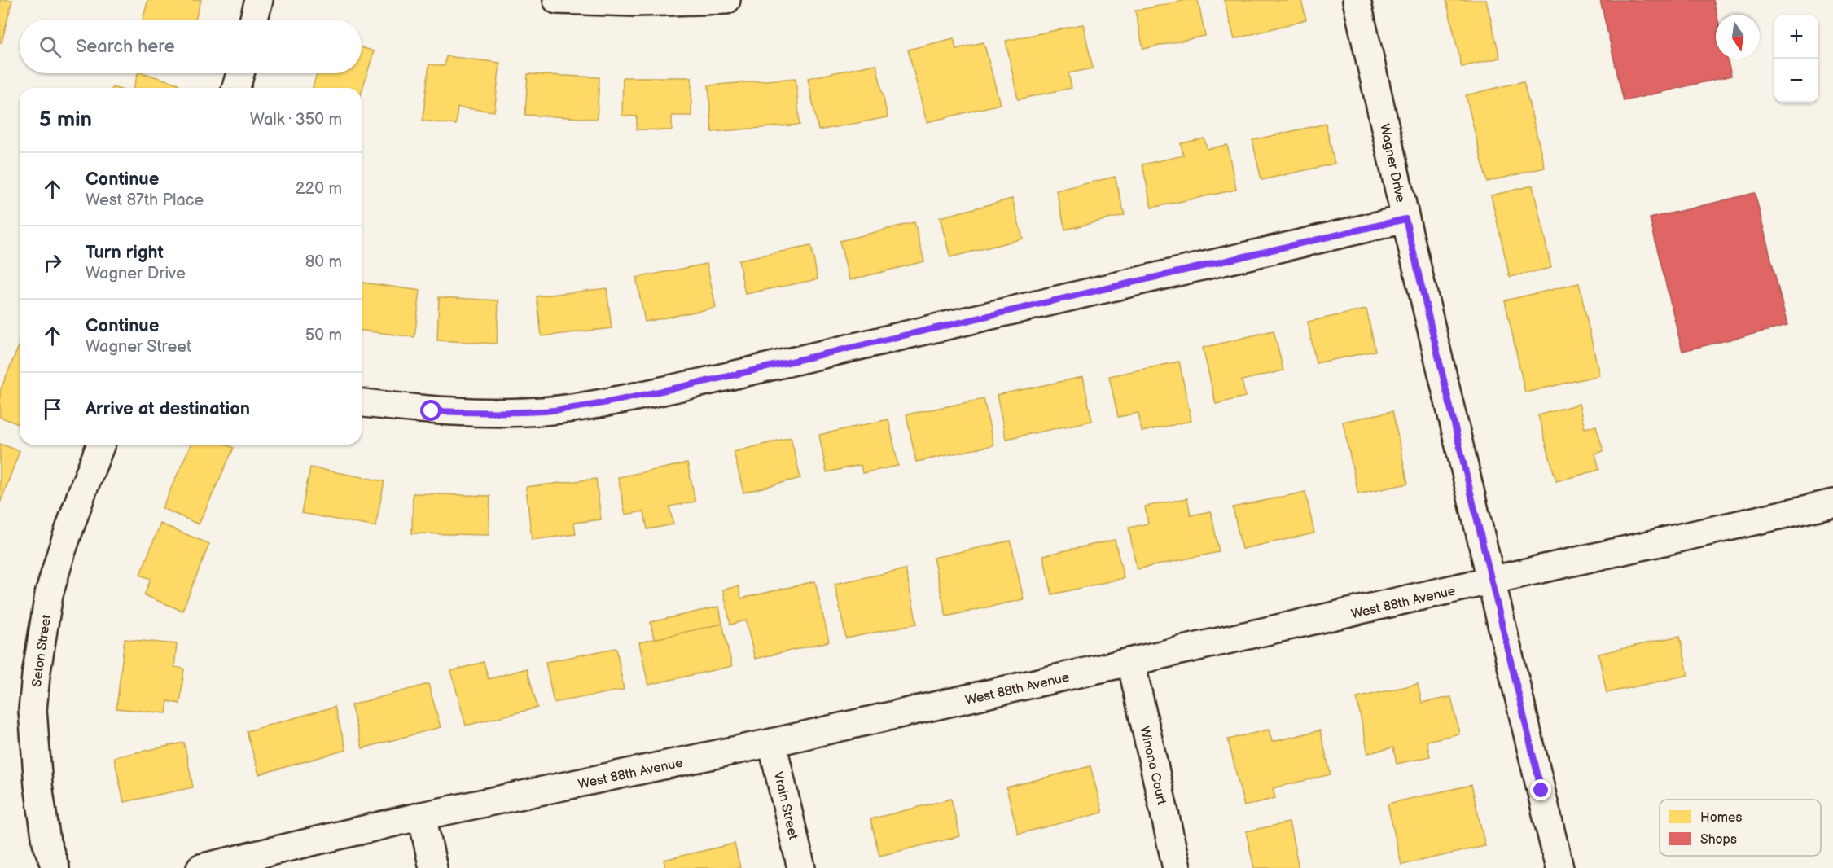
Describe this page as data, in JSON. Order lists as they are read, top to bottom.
{
  "streets": {
    "street": [
      "Wagner Drive",
      "West 88th Avenue",
      "Seton Street",
      "Winona Court",
      "Vrain Street"
    ]
  },
  "crossings": [
    ["Wagner Drive", "West 88th Avenue"],
    ["West 88th Avenue", "Winona Court"],
    ["West 88th Avenue", "Vrain Street"]
  ],
  "legend": ["Homes", "Shops"],
  "north": "bottom",
  "page": {
    "map_buttons": ["+", "−"],
    "search": "Search here",
    "heading": ["5 min", "Walk · 350 m"],
    "list": [
      ["Continue", "West 87th Place", "220 m"],
      ["Turn right", "Wagner Drive", "80 m"],
      ["Continue", "Wagner Street", "50 m"],
      "Arrive at destination"
    ]
  }
}
